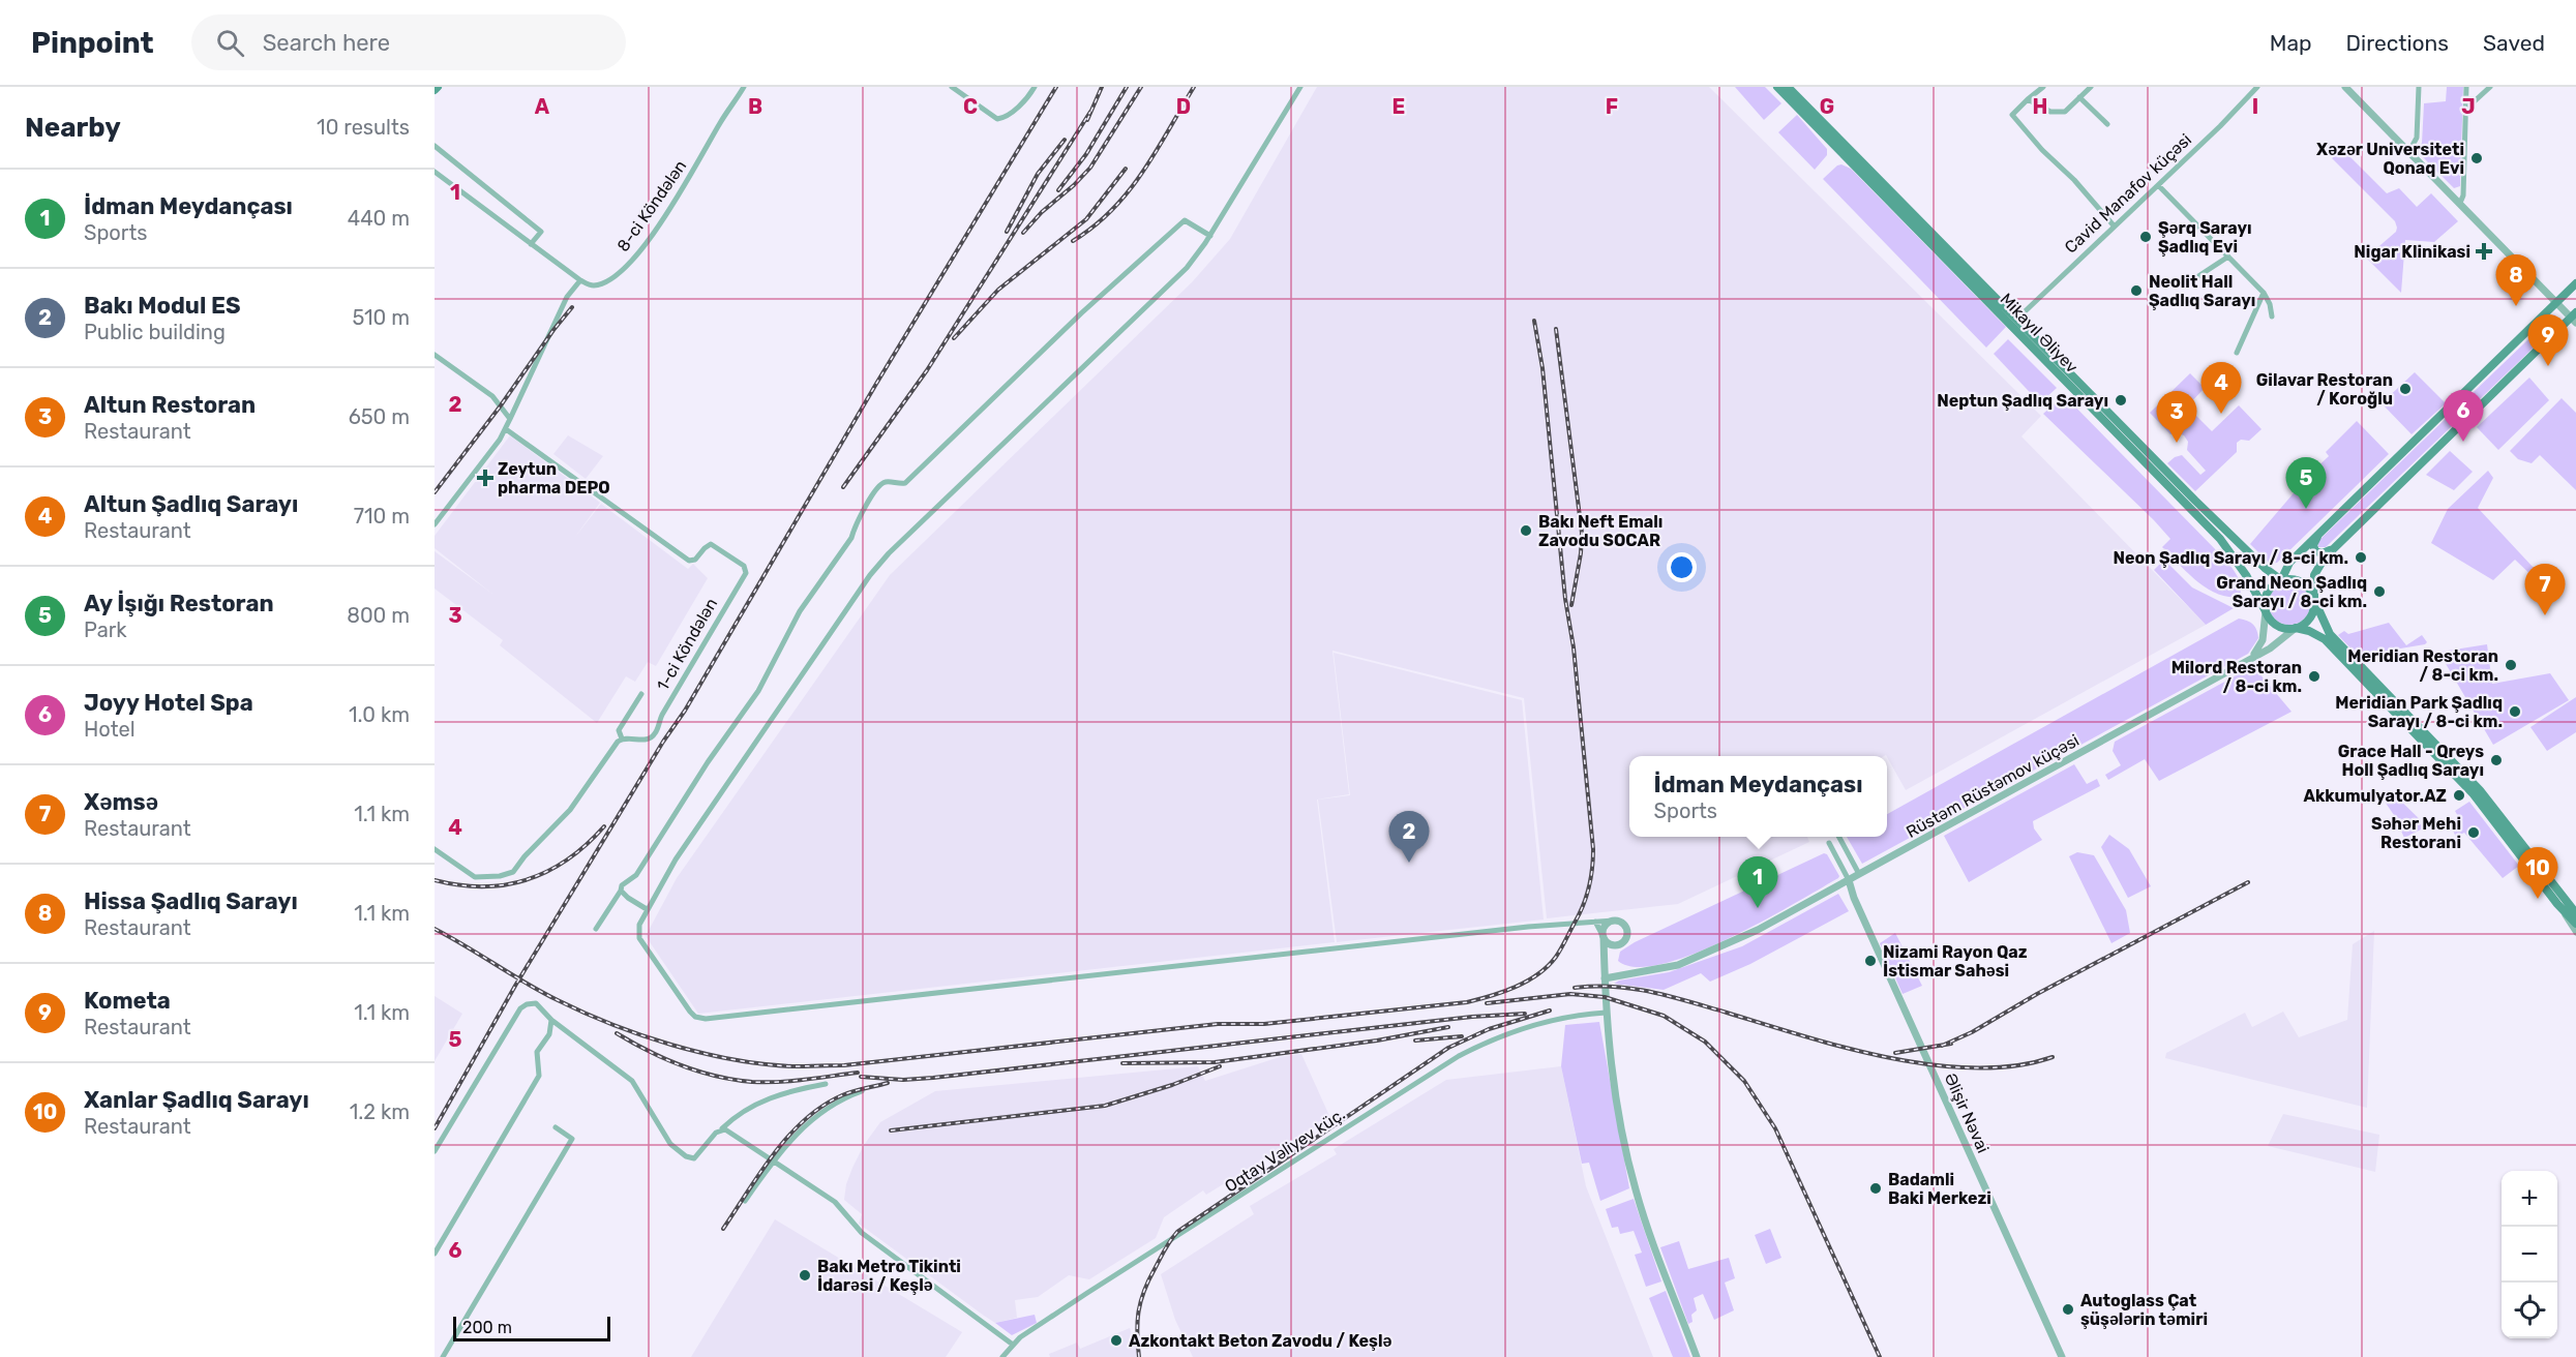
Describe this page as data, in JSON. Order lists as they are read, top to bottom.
{
  "streets": {
    "main road": ["Mikayıl Əliyev"],
    "street": [
      "Cavid Manafov küçəsi",
      "8-ci Köndələn",
      "1-ci Köndələn",
      "Rüstəm Rüstəmov küçəsi",
      "Əlişir Nəvai",
      "Oqtay Vəliyev küç."
    ]
  },
  "crossings": [
    ["Cavid Manafov küçəsi", "Mikayıl Əliyev"],
    ["Mikayıl Əliyev", "Rüstəm Rüstəmov küçəsi"],
    ["Rüstəm Rüstəmov küçəsi", "Əlişir Nəvai"]
  ],
  "places": {
    "other": [
      "Xəzər Universiteti Qonaq Evi",
      "Şərq Sarayı Şadlıq Evi",
      "Neolit Hall Şadlıq Sarayı",
      "Gilavar Restoran / Koroğlu",
      "Neptun Şadlıq Sarayı",
      "Bakı Neft Emalı Zavodu SOCAR",
      "Neon Şadlıq Sarayı / 8-ci km.",
      "Grand Neon Şadlıq Sarayı / 8-ci km.",
      "Meridian Restoran / 8-ci km.",
      "Milord Restoran / 8-ci km.",
      "Meridian Park Şadlıq Sarayı / 8-ci km.",
      "Grace Hall - Qreys Holl Şadlıq Sarayı",
      "Akkumulyator.AZ",
      "Səhər Mehi Restorani",
      "Nizami Rayon Qaz İstismar Sahəsi",
      "Badamli Baki Merkezi",
      "Bakı Metro Tikinti İdarəsi / Keşlə",
      "Autoglass Çat şüşələrin təmiri",
      "Azkontakt Beton Zavodu / Keşlə"
    ],
    "health": ["Nigar Klinikasi", "Zeytun pharma DEPO"]
  },
  "scale_bar": "200 m",
  "page": {
    "header": "Pinpoint",
    "search": "Search here",
    "nav": ["Map", "Directions", "Saved"],
    "heading": ["Nearby", "10 results"],
    "list": [
      {
        "mark": "1",
        "name": "İdman Meydançası",
        "note": "Sports",
        "value": "440 m"
      },
      {
        "mark": "2",
        "name": "Bakı Modul ES",
        "note": "Public building",
        "value": "510 m"
      },
      {
        "mark": "3",
        "name": "Altun Restoran",
        "note": "Restaurant",
        "value": "650 m"
      },
      {
        "mark": "4",
        "name": "Altun Şadlıq Sarayı",
        "note": "Restaurant",
        "value": "710 m"
      },
      {
        "mark": "5",
        "name": "Ay İşığı Restoran",
        "note": "Park",
        "value": "800 m"
      },
      {
        "mark": "6",
        "name": "Joyy Hotel Spa",
        "note": "Hotel",
        "value": "1.0 km"
      },
      {
        "mark": "7",
        "name": "Xəmsə",
        "note": "Restaurant",
        "value": "1.1 km"
      },
      {
        "mark": "8",
        "name": "Hissa Şadlıq Sarayı",
        "note": "Restaurant",
        "value": "1.1 km"
      },
      {
        "mark": "9",
        "name": "Kometa",
        "note": "Restaurant",
        "value": "1.1 km"
      },
      {
        "mark": "10",
        "name": "Xanlar Şadlıq Sarayı",
        "note": "Restaurant",
        "value": "1.2 km"
      }
    ],
    "pins": [
      "8",
      "9",
      "4",
      "6",
      "3",
      "5",
      "7",
      "2",
      "10",
      "1"
    ],
    "popup": ["İdman Meydançası", "Sports"],
    "map_buttons": ["+", "−"],
    "scale": "200 m"
  },
  "grid": {
    "columns": [
      "A",
      "B",
      "C",
      "D",
      "E",
      "F",
      "G",
      "H",
      "I",
      "J"
    ],
    "rows": [
      "1",
      "2",
      "3",
      "4",
      "5",
      "6"
    ]
  }
}
